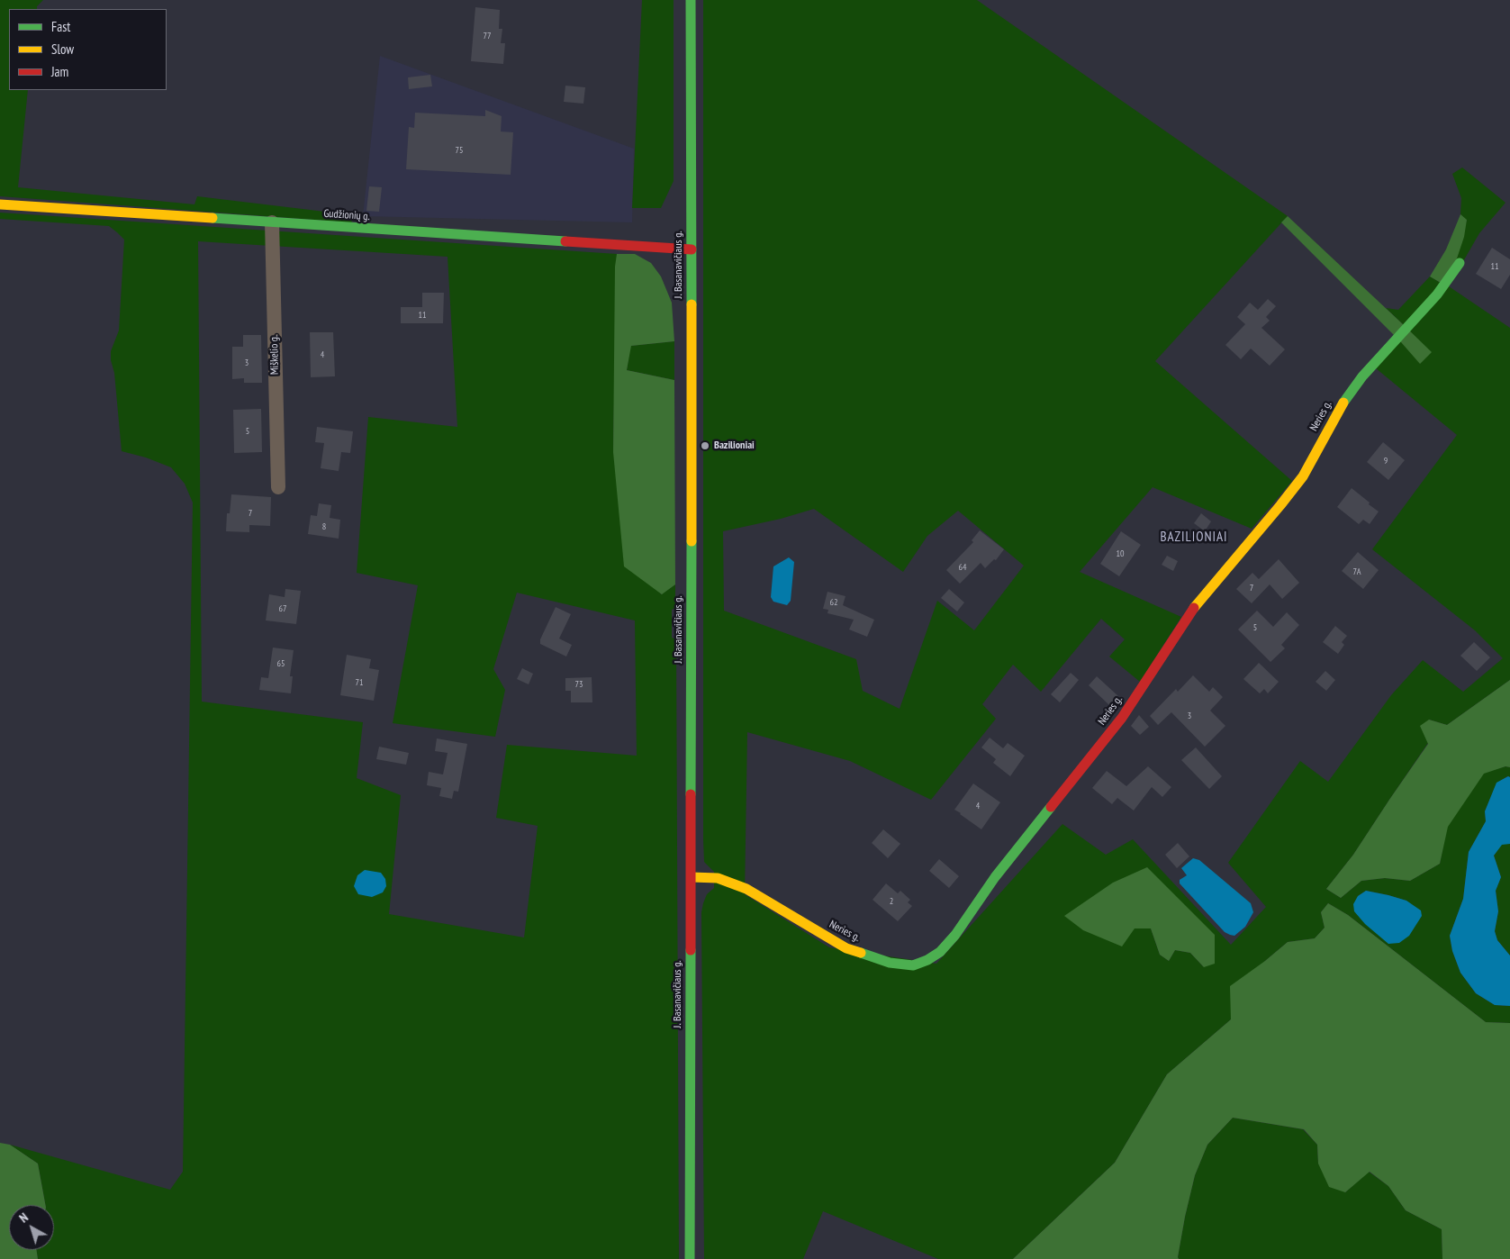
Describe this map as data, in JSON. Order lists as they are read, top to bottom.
{
  "streets": {
    "street": [
      "Gudžionių g.",
      "J. Basanavičiaus g.",
      "Miškelio g.",
      "Neries g."
    ]
  },
  "crossings": [
    ["Gudžionių g.", "J. Basanavičiaus g."],
    ["Gudžionių g.", "Miškelio g."],
    ["J. Basanavičiaus g.", "Neries g."]
  ],
  "districts": ["BAZILIONIAI"],
  "places": ["Bazilioniai"],
  "house_numbers": [
    "77",
    "75",
    "11",
    "11",
    "4",
    "3",
    "5",
    "9",
    "7",
    "8",
    "10",
    "64",
    "7A",
    "7",
    "62",
    "67",
    "5",
    "65",
    "71",
    "73",
    "3",
    "4",
    "2"
  ],
  "legend": ["Fast", "Slow", "Jam"],
  "north": "top left"
}
